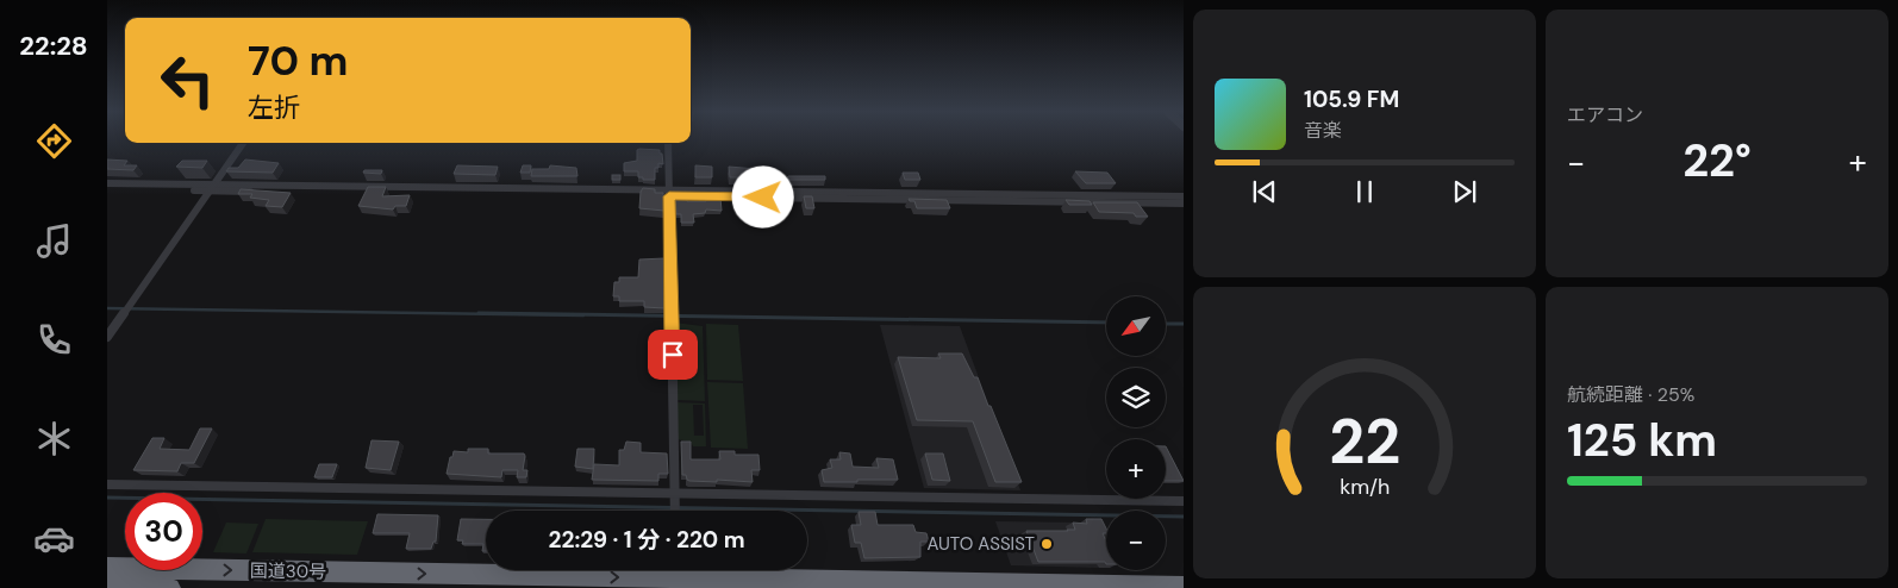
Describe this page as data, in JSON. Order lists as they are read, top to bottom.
{
  "streets": {
    "highway": ["国道30号"]
  },
  "one_way": ["国道30号"],
  "places": ["AUTO ASSIST"],
  "north": "bottom left",
  "page": {
    "tabs": "22:28",
    "tile": [
      "エアコン",
      ["航続距離 · 25%", "125 km"]
    ],
    "turn": ["70 m", "左折"],
    "song": ["105.9 FM", "音楽"],
    "heat": ["−", "22°", "+"],
    "map_buttons": ["+", "−"],
    "limit": "30",
    "trip": "22:29 · 1 分 · 220 m",
    "gauge": ["22", "km/h"]
  }
}
